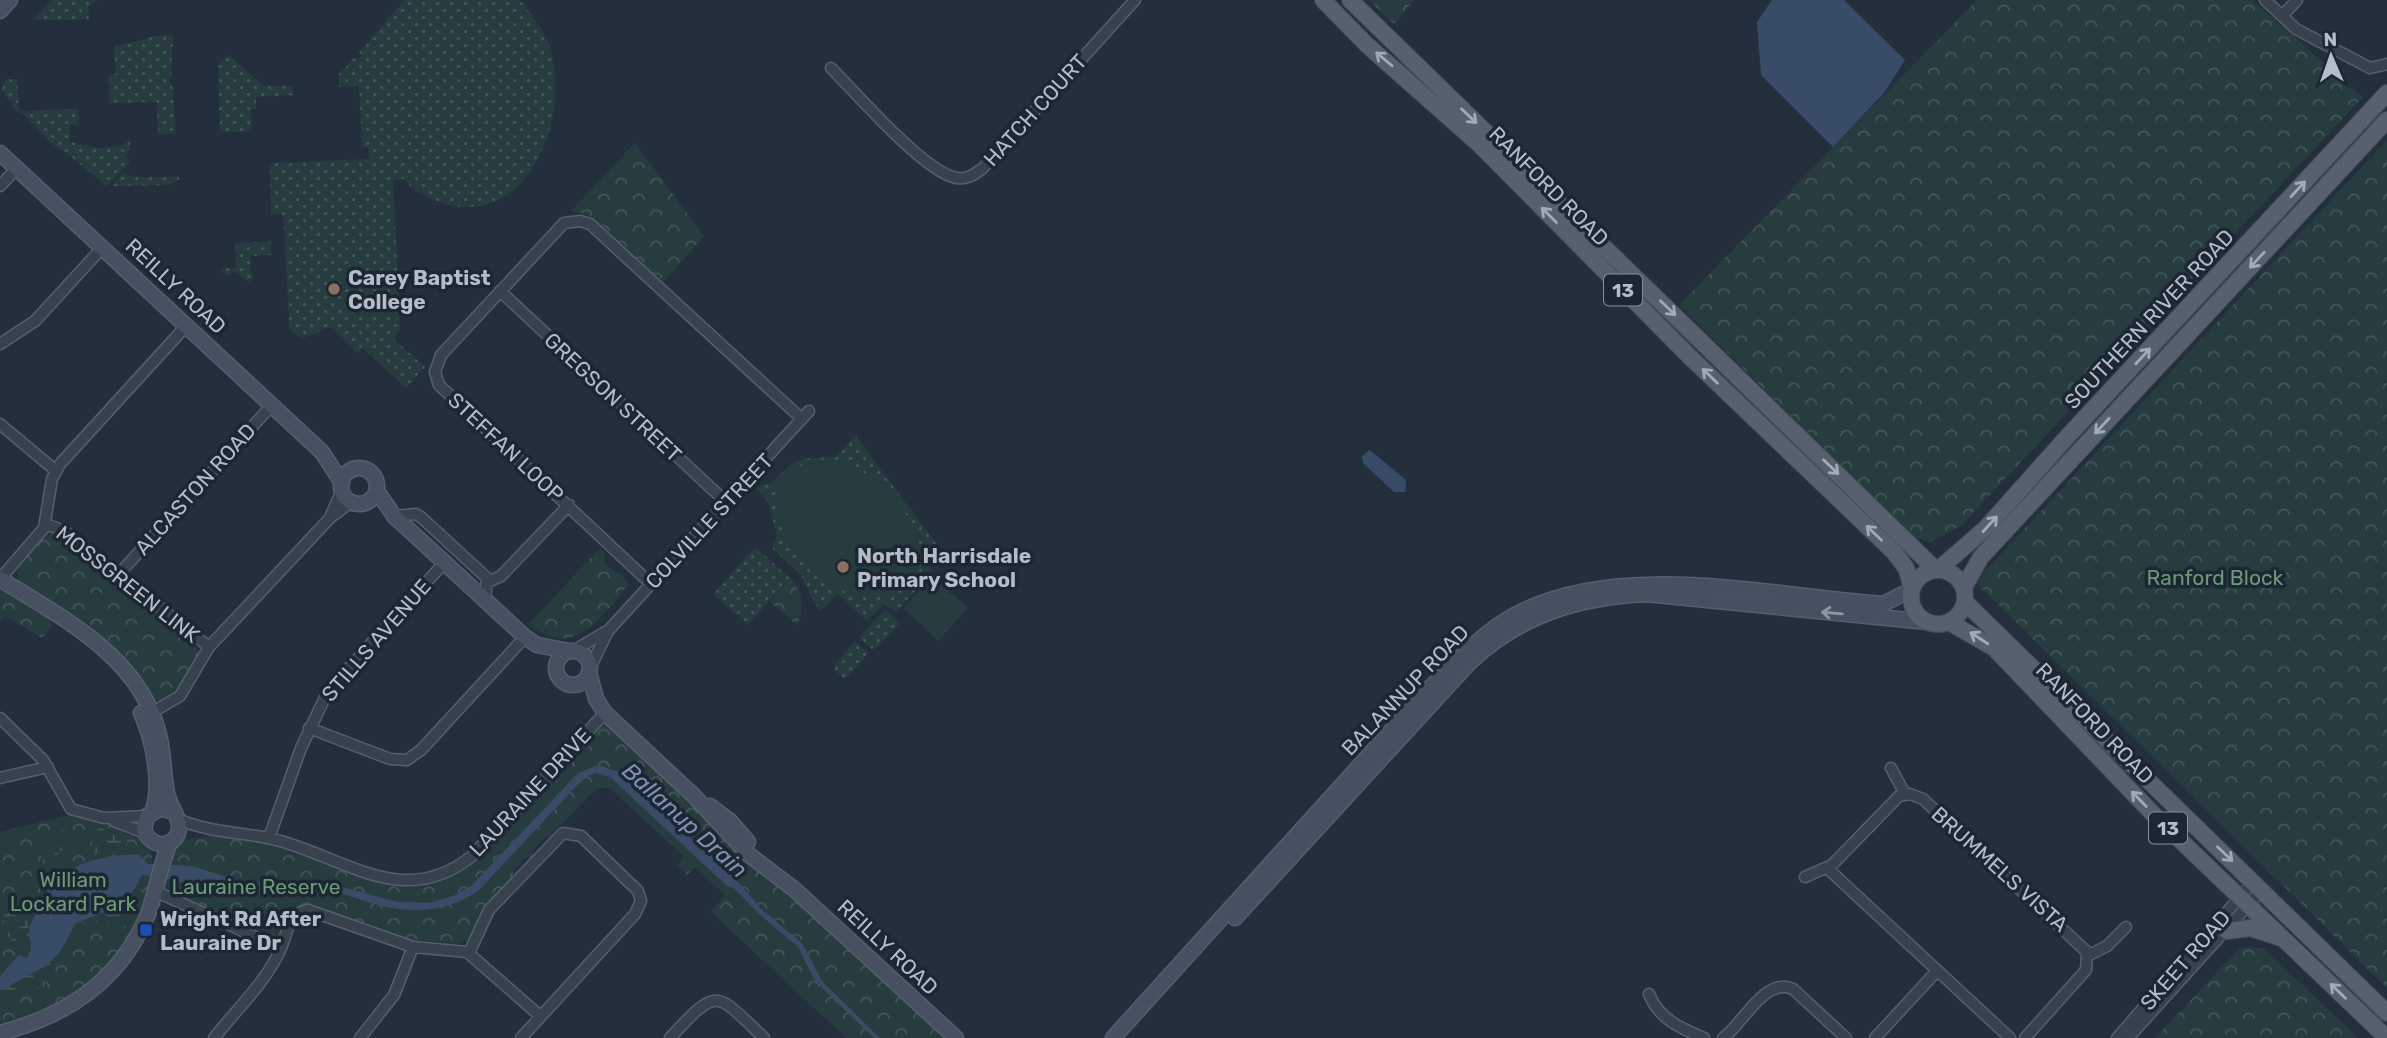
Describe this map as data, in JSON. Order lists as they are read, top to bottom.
{
  "streets": {
    "main road": ["RANFORD ROAD", "13", "SOUTHERN RIVER ROAD"],
    "street": [
      "HATCH COURT",
      "REILLY ROAD",
      "GREGSON STREET",
      "STEFFAN LOOP",
      "ALCASTON ROAD",
      "COLVILLE STREET",
      "MOSSGREEN LINK",
      "STILLS AVENUE",
      "BALANNUP ROAD",
      "LAURAINE DRIVE",
      "BRUMMELS VISTA",
      "SKEET ROAD"
    ]
  },
  "crossings": [
    ["RANFORD ROAD", "13"],
    ["RANFORD ROAD", "SOUTHERN RIVER ROAD"],
    ["RANFORD ROAD", "BALANNUP ROAD"],
    ["RANFORD ROAD", "SKEET ROAD"],
    ["REILLY ROAD", "ALCASTON ROAD"],
    ["REILLY ROAD", "COLVILLE STREET"],
    ["REILLY ROAD", "LAURAINE DRIVE"],
    ["13", "SOUTHERN RIVER ROAD"],
    ["13", "BALANNUP ROAD"],
    ["SOUTHERN RIVER ROAD", "BALANNUP ROAD"],
    ["GREGSON STREET", "STEFFAN LOOP"],
    ["GREGSON STREET", "COLVILLE STREET"],
    ["STEFFAN LOOP", "COLVILLE STREET"],
    ["ALCASTON ROAD", "MOSSGREEN LINK"],
    ["STILLS AVENUE", "LAURAINE DRIVE"]
  ],
  "water": ["Ballanup Drain"],
  "parks": ["Ranford Block", "William Lockard Park", "Lauraine Reserve"],
  "places": {
    "other": ["Carey Baptist College", "North Harrisdale Primary School"],
    "transit": ["Wright Rd After Lauraine Dr"]
  },
  "north": "top"
}
